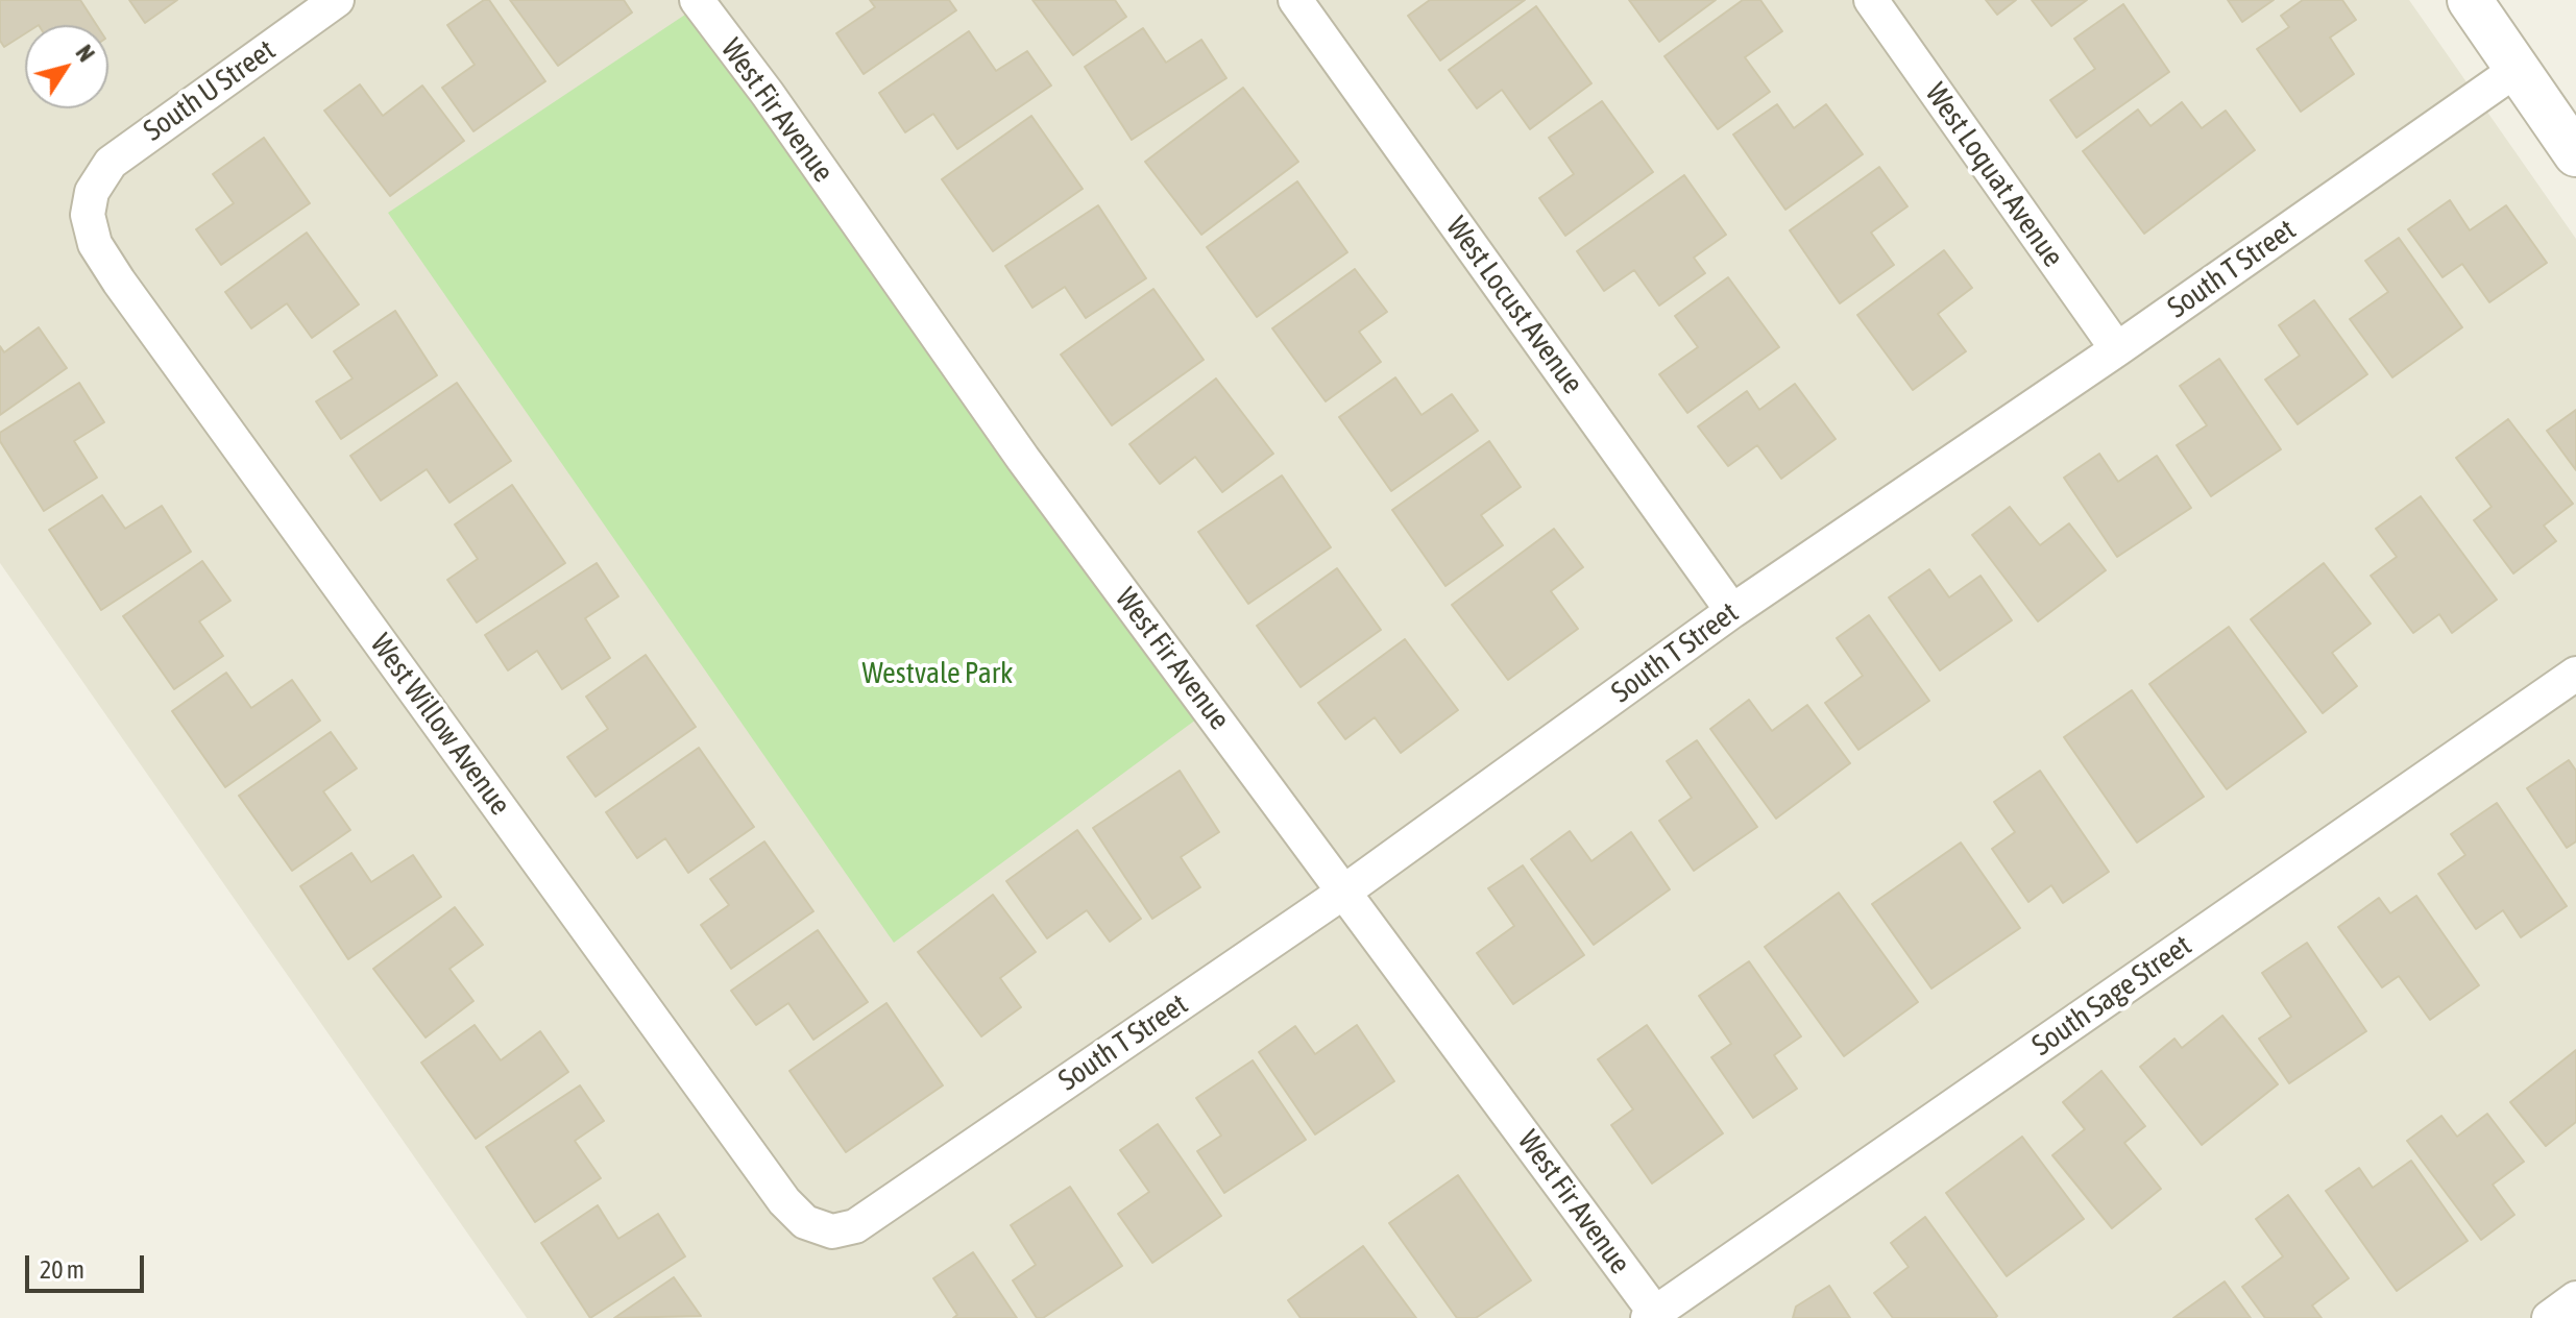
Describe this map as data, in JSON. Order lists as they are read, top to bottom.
{
  "streets": {
    "street": [
      "South U Street",
      "West Fir Avenue",
      "West Loquat Avenue",
      "South T Street",
      "West Locust Avenue",
      "West Willow Avenue",
      "South Sage Street"
    ]
  },
  "crossings": [
    ["South U Street", "West Willow Avenue"],
    ["West Fir Avenue", "South T Street"],
    ["West Fir Avenue", "South Sage Street"],
    ["West Loquat Avenue", "South T Street"],
    ["South T Street", "West Locust Avenue"],
    ["South T Street", "West Willow Avenue"]
  ],
  "parks": ["Westvale Park"],
  "scale_bar": "20 m",
  "north": "top right"
}
